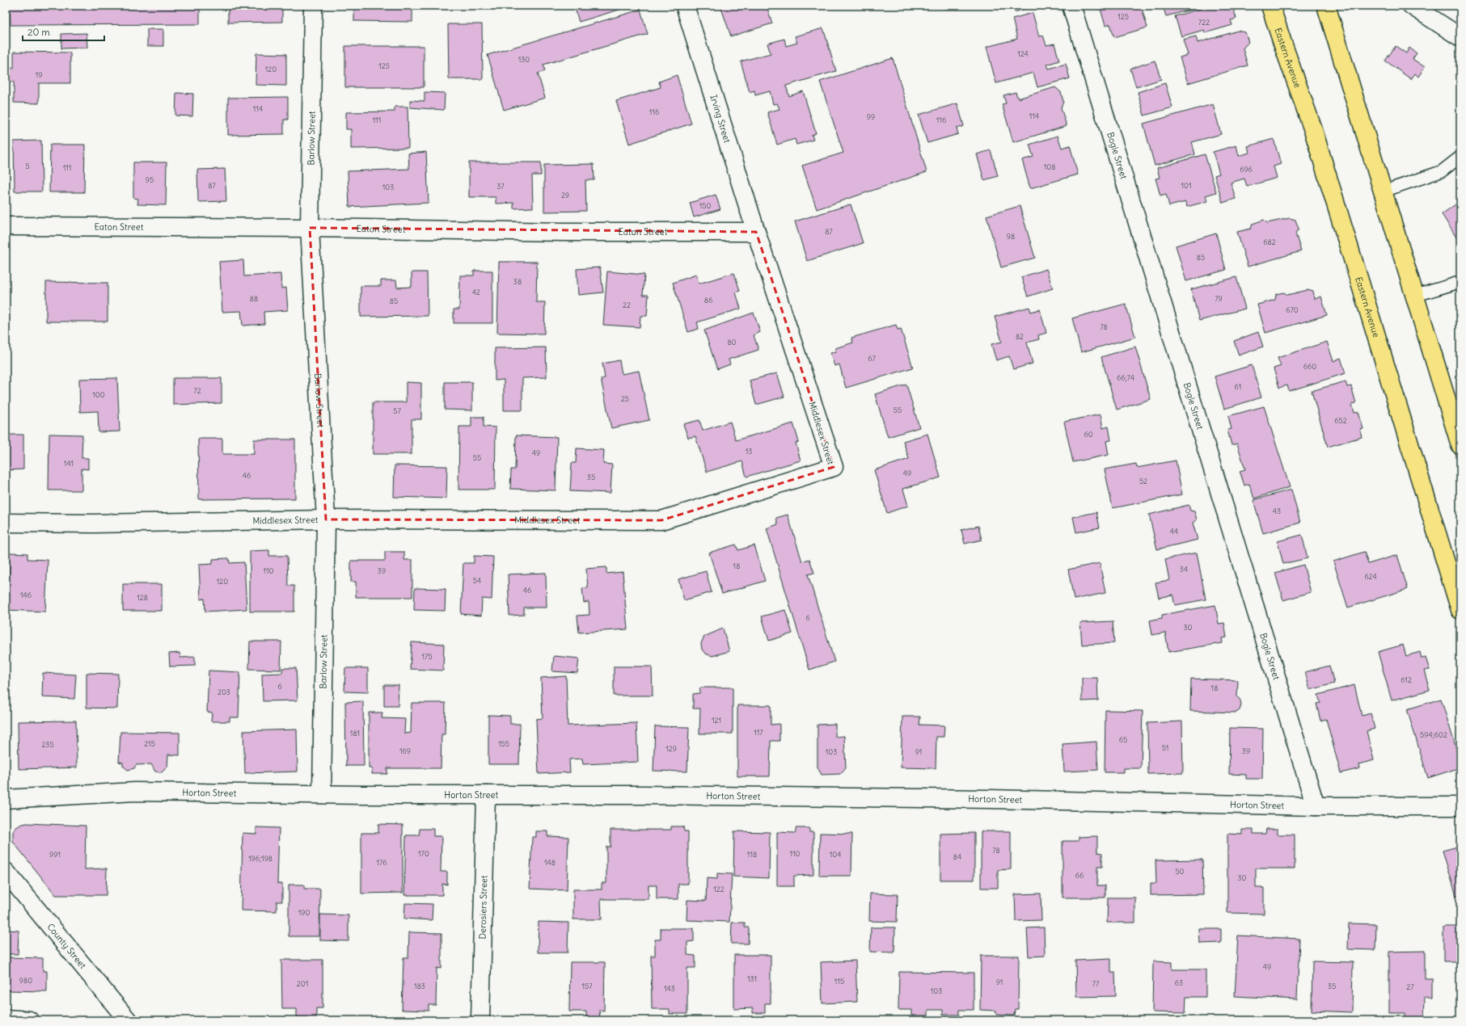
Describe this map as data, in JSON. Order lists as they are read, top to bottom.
{
  "streets": {
    "main road": ["Eastern Avenue"],
    "street": [
      "Irving Street",
      "Barlow Street",
      "Bogle Street",
      "Eaton Street",
      "Middlesex Street",
      "Horton Street",
      "Derosiers Street",
      "County Street"
    ]
  },
  "crossings": [
    ["Irving Street", "Eaton Street"],
    ["Irving Street", "Middlesex Street"],
    ["Barlow Street", "Eaton Street"],
    ["Barlow Street", "Middlesex Street"],
    ["Barlow Street", "Horton Street"],
    ["Bogle Street", "Horton Street"],
    ["Eaton Street", "Middlesex Street"],
    ["Horton Street", "Derosiers Street"]
  ],
  "house_numbers": [
    "125",
    "722",
    "124",
    "130",
    "125",
    "120",
    "19",
    "114",
    "116",
    "114",
    "99",
    "111",
    "116",
    "5",
    "108",
    "111",
    "696",
    "95",
    "87",
    "101",
    "37",
    "103",
    "29",
    "150",
    "87",
    "98",
    "682",
    "85",
    "38",
    "42",
    "88",
    "79",
    "86",
    "85",
    "22",
    "670",
    "78",
    "82",
    "80",
    "67",
    "660",
    "66;74",
    "61",
    "72",
    "100",
    "25",
    "55",
    "57",
    "652",
    "60",
    "13",
    "49",
    "55",
    "141",
    "49",
    "46",
    "35",
    "52",
    "43",
    "44",
    "18",
    "34",
    "110",
    "39",
    "624",
    "54",
    "120",
    "46",
    "146",
    "128",
    "6",
    "30",
    "175",
    "612",
    "6",
    "18",
    "203",
    "121",
    "117",
    "181",
    "594;602",
    "65",
    "215",
    "155",
    "235",
    "51",
    "129",
    "169",
    "39",
    "103",
    "91",
    "78",
    "170",
    "110",
    "991",
    "118",
    "104",
    "84",
    "196;198",
    "176",
    "148",
    "50",
    "66",
    "30",
    "122",
    "190",
    "49",
    "131",
    "980",
    "115",
    "91",
    "63",
    "201",
    "77",
    "183",
    "157",
    "35",
    "27",
    "143",
    "103"
  ],
  "scale_bar": "20 m"
}
